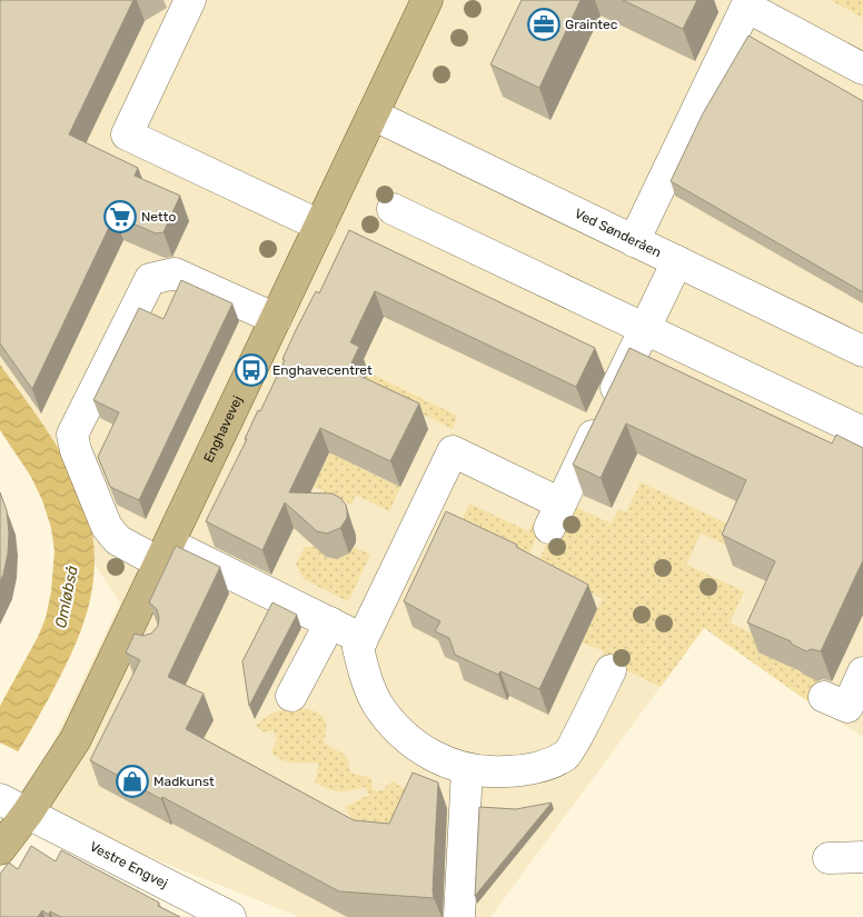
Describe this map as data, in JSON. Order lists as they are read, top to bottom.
{
  "streets": {
    "main road": ["Enghavevej"],
    "street": ["Ved Sønderåen", "Vestre Engvej"]
  },
  "crossings": [
    ["Ved Sønderåen", "Enghavevej"],
    ["Enghavevej", "Vestre Engvej"]
  ],
  "water": ["Omløbså"],
  "places": {
    "office": ["Graintec"],
    "supermarket": ["Netto"],
    "bus stop": ["Enghavecentret"],
    "shop": ["Madkunst"]
  }
}
